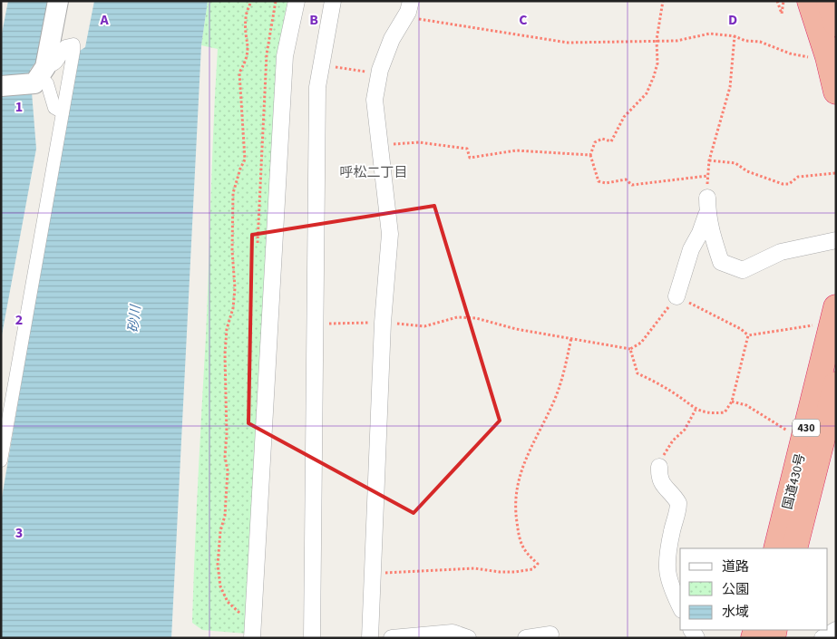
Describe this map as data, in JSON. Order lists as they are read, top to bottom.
{
  "streets": {
    "highway": ["430", "国道430号"]
  },
  "districts": ["呼松二丁目"],
  "water": ["砂川"],
  "legend": ["道路", "公園", "水域"],
  "grid": {
    "columns": [
      "A",
      "B",
      "C",
      "D"
    ],
    "rows": ["1", "2", "3"]
  }
}
